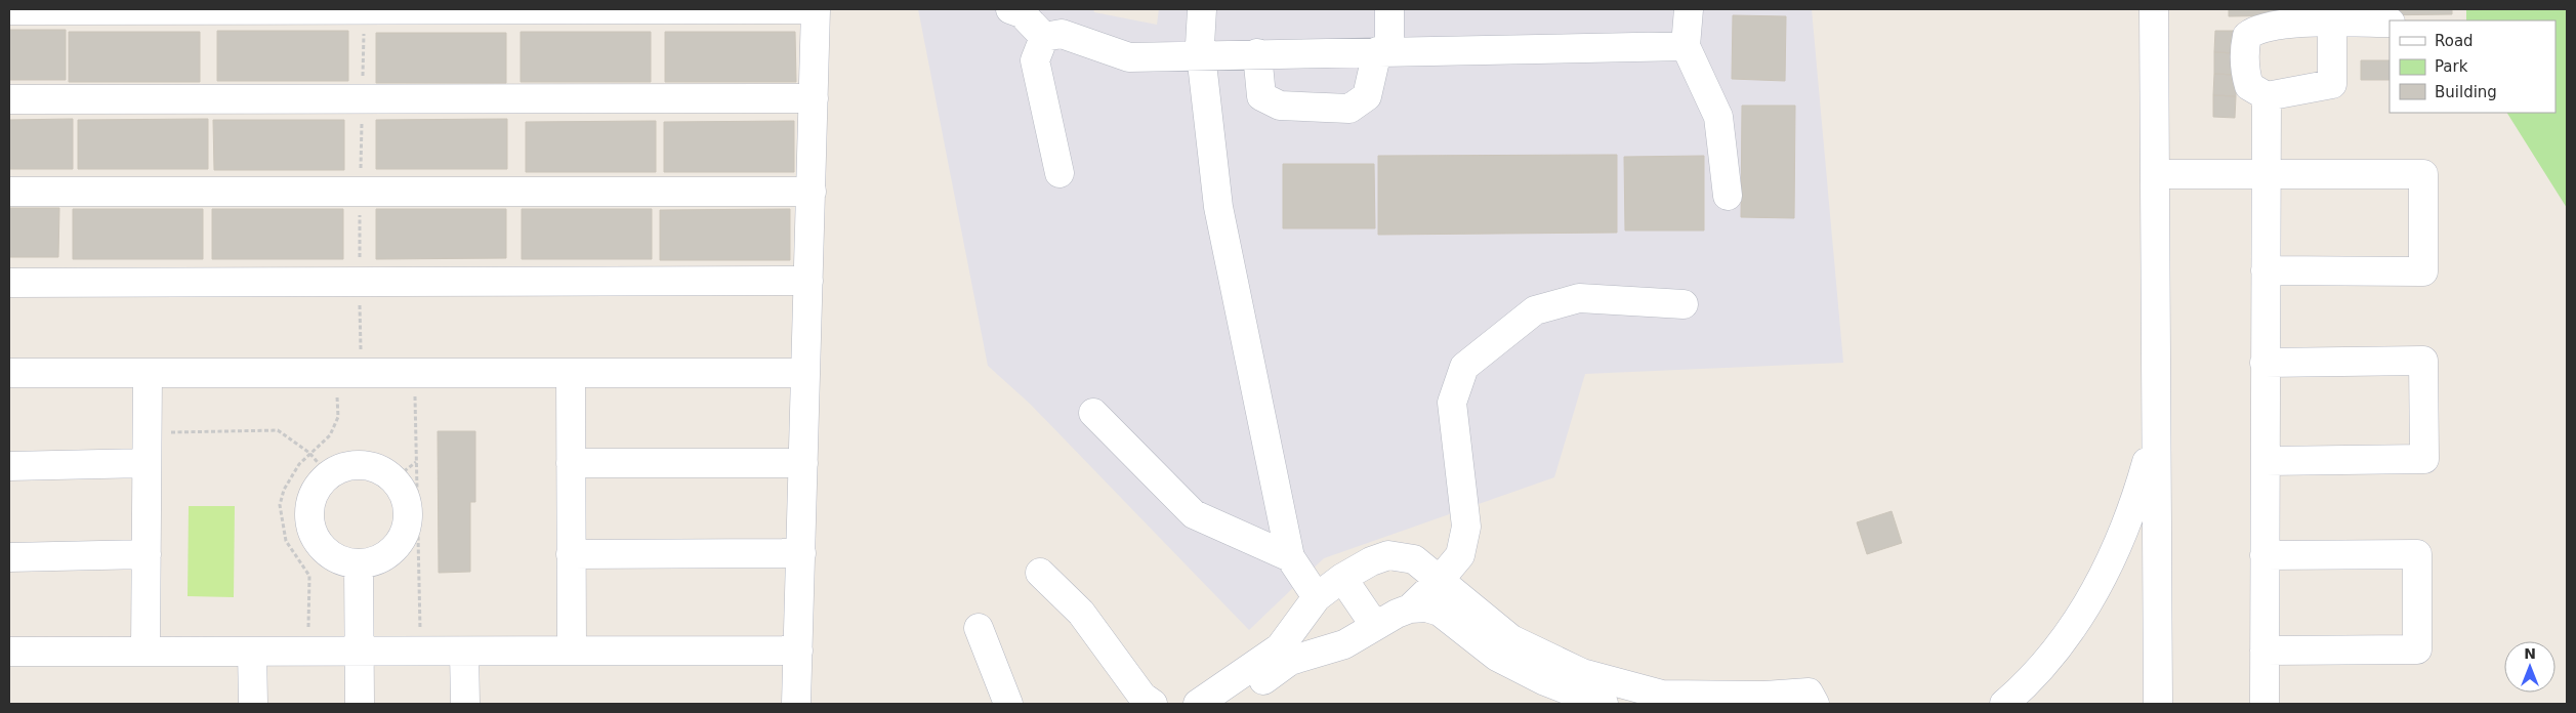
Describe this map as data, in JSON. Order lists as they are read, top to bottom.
{
  "legend": ["Road", "Park", "Building"],
  "north": "top"
}
